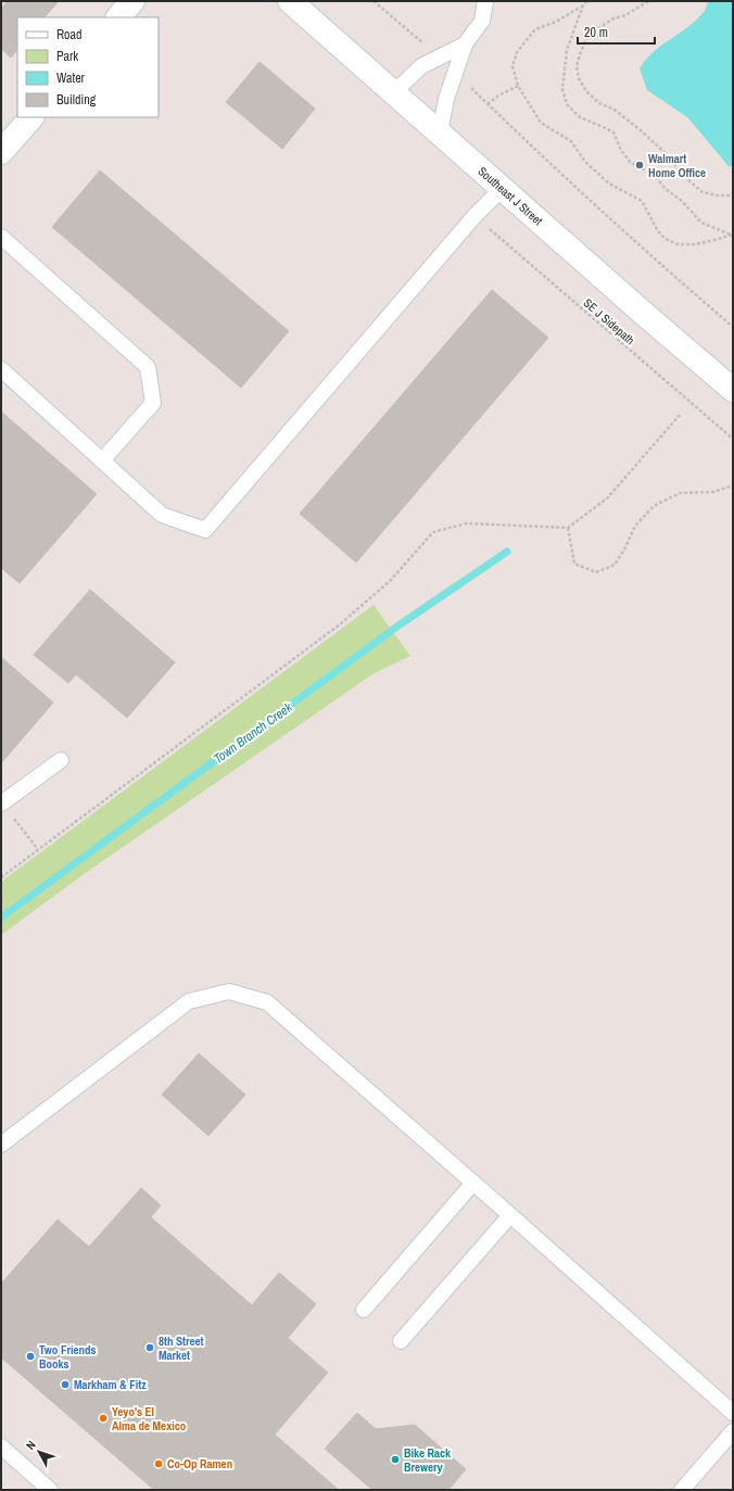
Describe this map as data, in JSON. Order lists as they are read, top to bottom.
{
  "streets": {
    "main road": ["Southeast J Street"],
    "path": ["SE J Sidepath"]
  },
  "water": ["Town Branch Creek"],
  "places": [
    "Walmart Home Office",
    "8th Street Market",
    "Two Friends Books",
    "Markham & Fitz",
    "Yeyo's El Alma de Mexico",
    "Bike Rack Brewery",
    "Co-Op Ramen"
  ],
  "legend": [
    "Road",
    "Park",
    "Water",
    "Building"
  ],
  "scale_bar": "20 m",
  "north": "top left"
}
